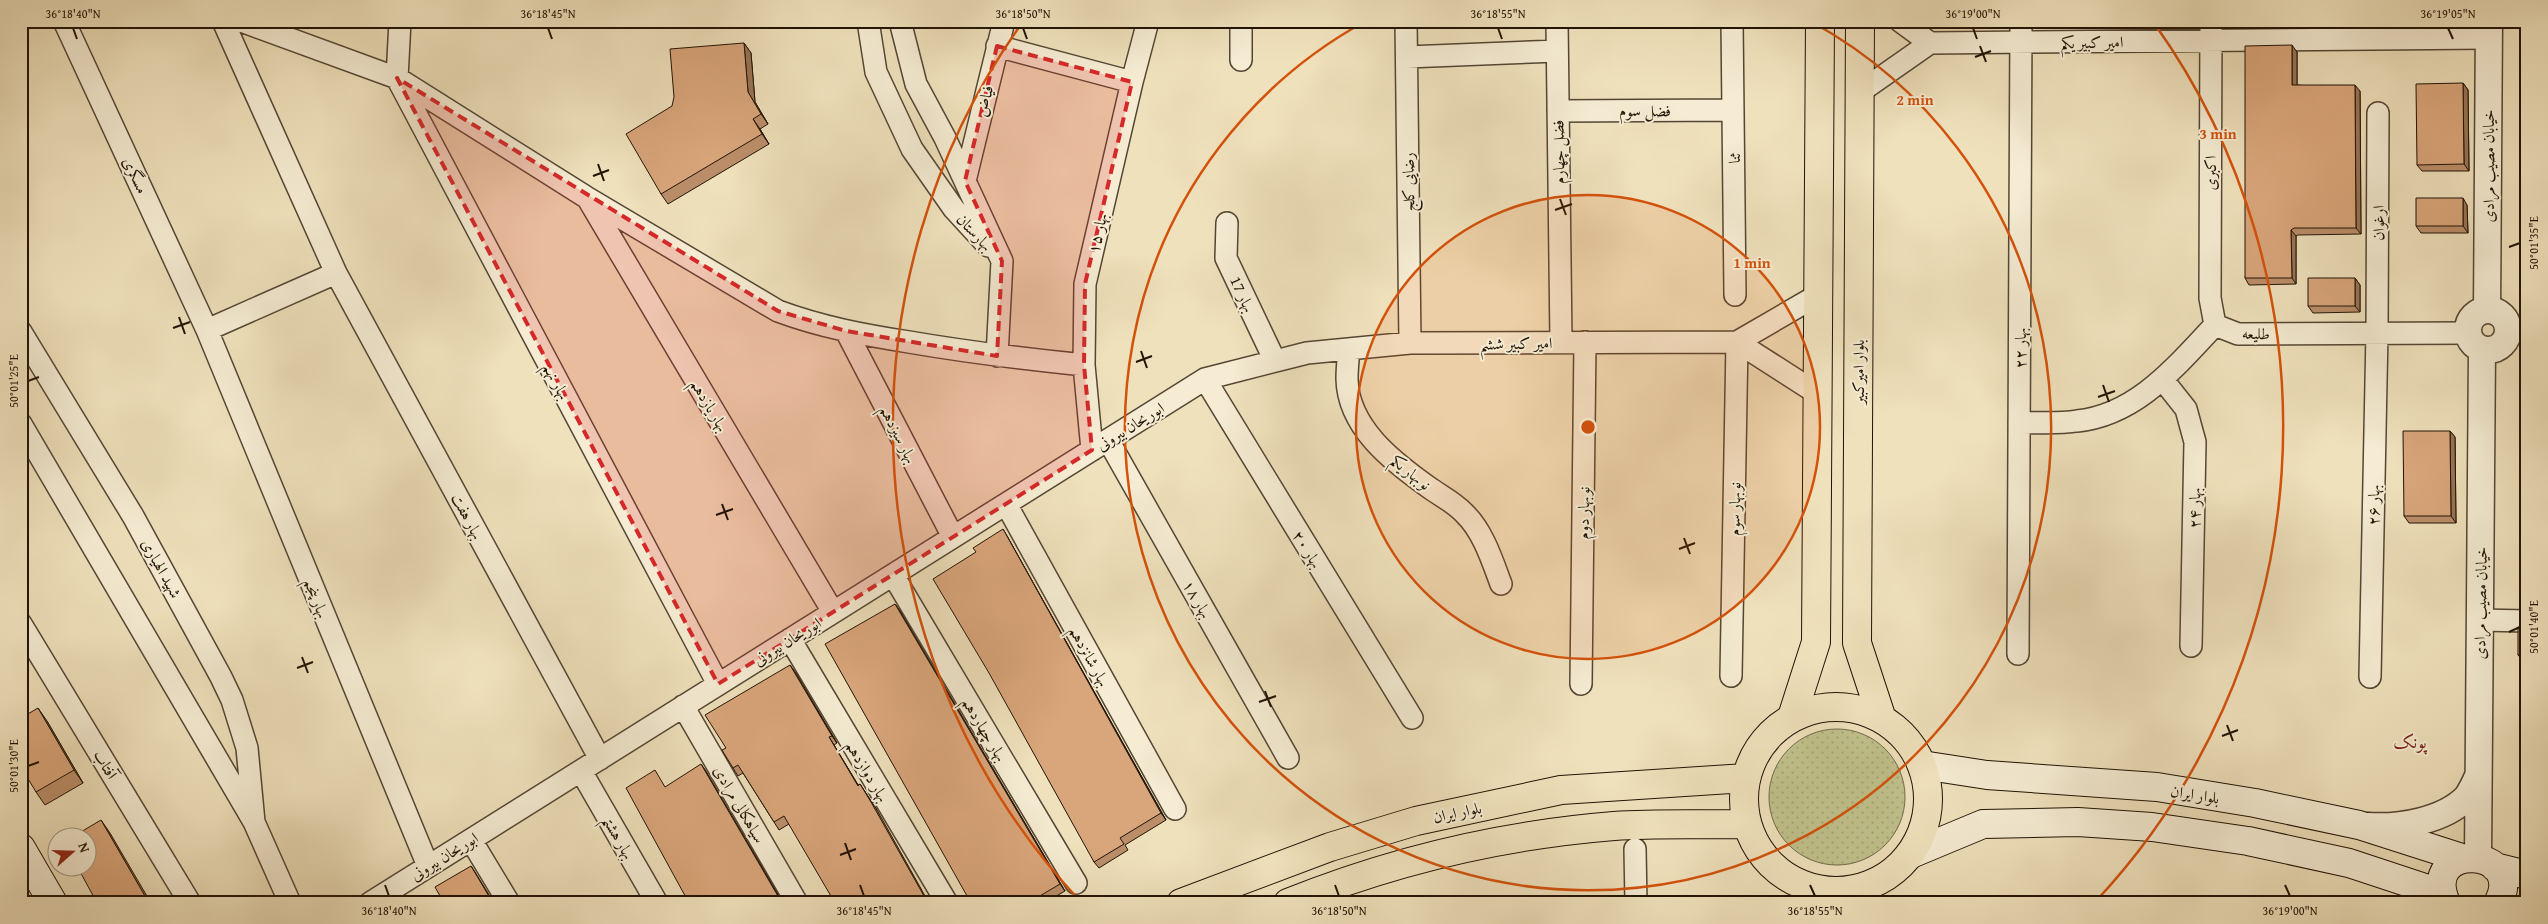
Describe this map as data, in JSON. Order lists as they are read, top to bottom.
{
  "streets": {
    "main road": ["بلوار امیرکبیر", "بلوار ایران"],
    "street": [
      "امیر کبیر یکم",
      "فیاض",
      "فضل سوم",
      "فضل چهارم",
      "ثنا",
      "خیابان مصیب مرادی",
      "اکبری",
      "مسگری",
      "رضایی کلج",
      "ارغوان",
      "بهارستان",
      "بهار ۱۵",
      "بهار 17",
      "طلیعه",
      "امیر کبیر ششم",
      "بهار ۲۲",
      "بهار نهم",
      "بهار یازدهم",
      "ابوریحان بیرونی",
      "بهار سیزدهم",
      "نوبهار یکم",
      "بهار ۲۶",
      "بهار ۲۴",
      "نوبهار سوم",
      "نوبهار دوم",
      "بهار هفت",
      "بهار ۲۰",
      "شهید الهیاری",
      "بهار پنجم",
      "بهار ۱۸",
      "بهار شانزدهم",
      "بهار چهاردهم",
      "آفتاب",
      "بهار دوازدهم",
      "سیاهکالی مرادی",
      "بهار هشتم"
    ]
  },
  "crossings": [
    ["امیر کبیر یکم", "خیابان مصیب مرادی"],
    ["امیر کبیر یکم", "اکبری"],
    ["امیر کبیر یکم", "بهار ۲۲"],
    ["فیاض", "بهارستان"],
    ["فضل سوم", "فضل چهارم"],
    ["فضل سوم", "ثنا"],
    ["فضل چهارم", "امیر کبیر ششم"],
    ["خیابان مصیب مرادی", "طلیعه"],
    ["خیابان مصیب مرادی", "بلوار ایران"],
    ["اکبری", "طلیعه"],
    ["مسگری", "بهار پنجم"],
    ["رضایی کلج", "امیر کبیر ششم"],
    ["ارغوان", "طلیعه"],
    ["ارغوان", "بهار ۲۶"],
    ["بهار ۱۵", "ابوریحان بیرونی"],
    ["بهار ۱۵", "بهار ۱۸"],
    ["بهار 17", "امیر کبیر ششم"],
    ["طلیعه", "بهار ۲۶"],
    ["امیر کبیر ششم", "ابوریحان بیرونی"],
    ["امیر کبیر ششم", "نوبهار یکم"],
    ["امیر کبیر ششم", "نوبهار سوم"],
    ["امیر کبیر ششم", "نوبهار دوم"],
    ["امیر کبیر ششم", "بهار ۲۰"],
    ["بهار نهم", "ابوریحان بیرونی"],
    ["بهار یازدهم", "ابوریحان بیرونی"],
    ["ابوریحان بیرونی", "بهار سیزدهم"],
    ["ابوریحان بیرونی", "بهار هفت"],
    ["ابوریحان بیرونی", "بهار ۲۰"],
    ["ابوریحان بیرونی", "بهار پنجم"],
    ["ابوریحان بیرونی", "بهار ۱۸"],
    ["ابوریحان بیرونی", "بهار شانزدهم"],
    ["ابوریحان بیرونی", "بهار چهاردهم"],
    ["ابوریحان بیرونی", "بهار دوازدهم"],
    ["ابوریحان بیرونی", "سیاهکالی مرادی"],
    ["ابوریحان بیرونی", "بهار هشتم"]
  ],
  "districts": ["پونک"],
  "north": "right",
  "coordinates": [
    "36°18'40\"N",
    "36°18'45\"N",
    "36°18'50\"N",
    "36°18'55\"N",
    "36°19'00\"N",
    "36°19'05\"N",
    "50°01'35\"E",
    "50°01'25\"E",
    "50°01'40\"E",
    "50°01'30\"E"
  ],
  "rings": ["2 min", "3 min", "1 min"]
}
